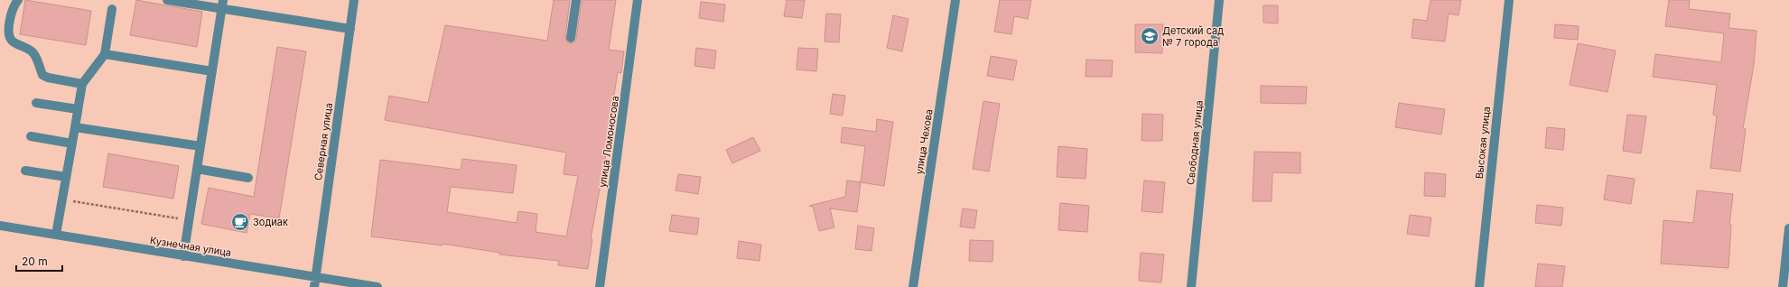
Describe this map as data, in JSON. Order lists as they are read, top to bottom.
{
  "streets": {
    "street": [
      "Северная улица",
      "улица Ломоносова",
      "улица Чехова",
      "Свободная улица",
      "Высокая улица",
      "Кузнечная улица"
    ]
  },
  "crossings": [
    ["Северная улица", "Кузнечная улица"]
  ],
  "places": {
    "school or university": ["Детский сад № 7 города"],
    "cafe": ["Зодиак"]
  },
  "scale_bar": "20 m"
}
